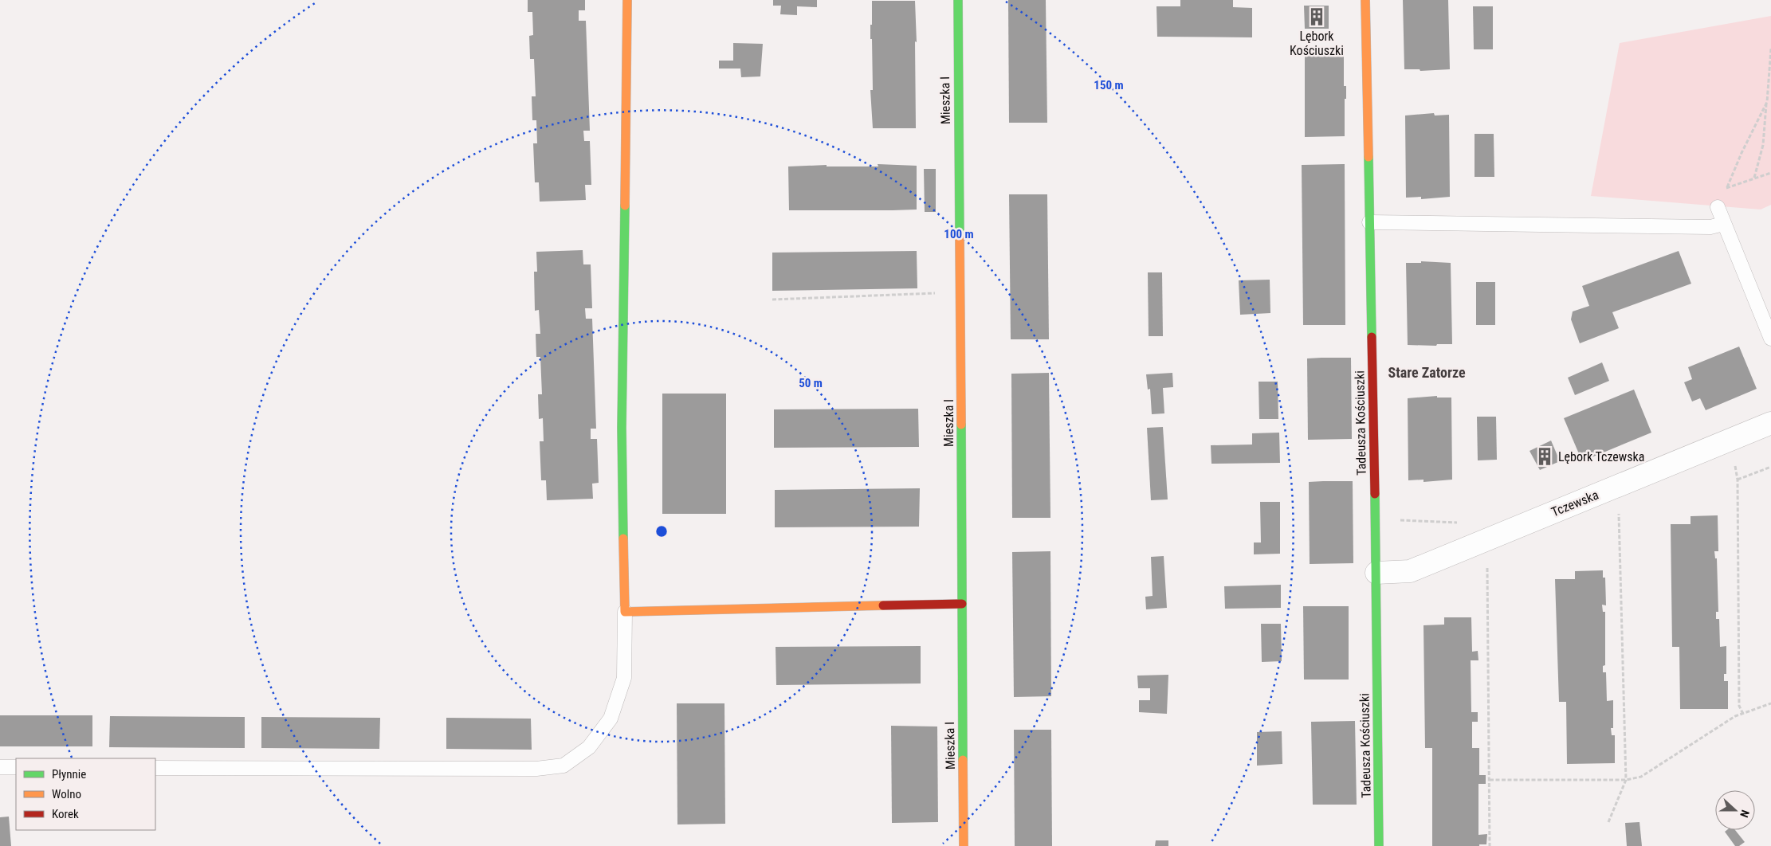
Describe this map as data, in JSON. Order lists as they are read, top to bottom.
{
  "streets": {
    "street": ["Mieszka I", "Tadeusza Kościuszki", "Tczewska"]
  },
  "crossings": [
    ["Tadeusza Kościuszki", "Tczewska"]
  ],
  "districts": ["Stare Zatorze"],
  "places": {
    "building": ["Lębork Kościuszki", "Lębork Tczewska"]
  },
  "legend": ["Płynnie", "Wolno", "Korek"],
  "north": "right",
  "rings": ["150 m", "100 m", "50 m"]
}
